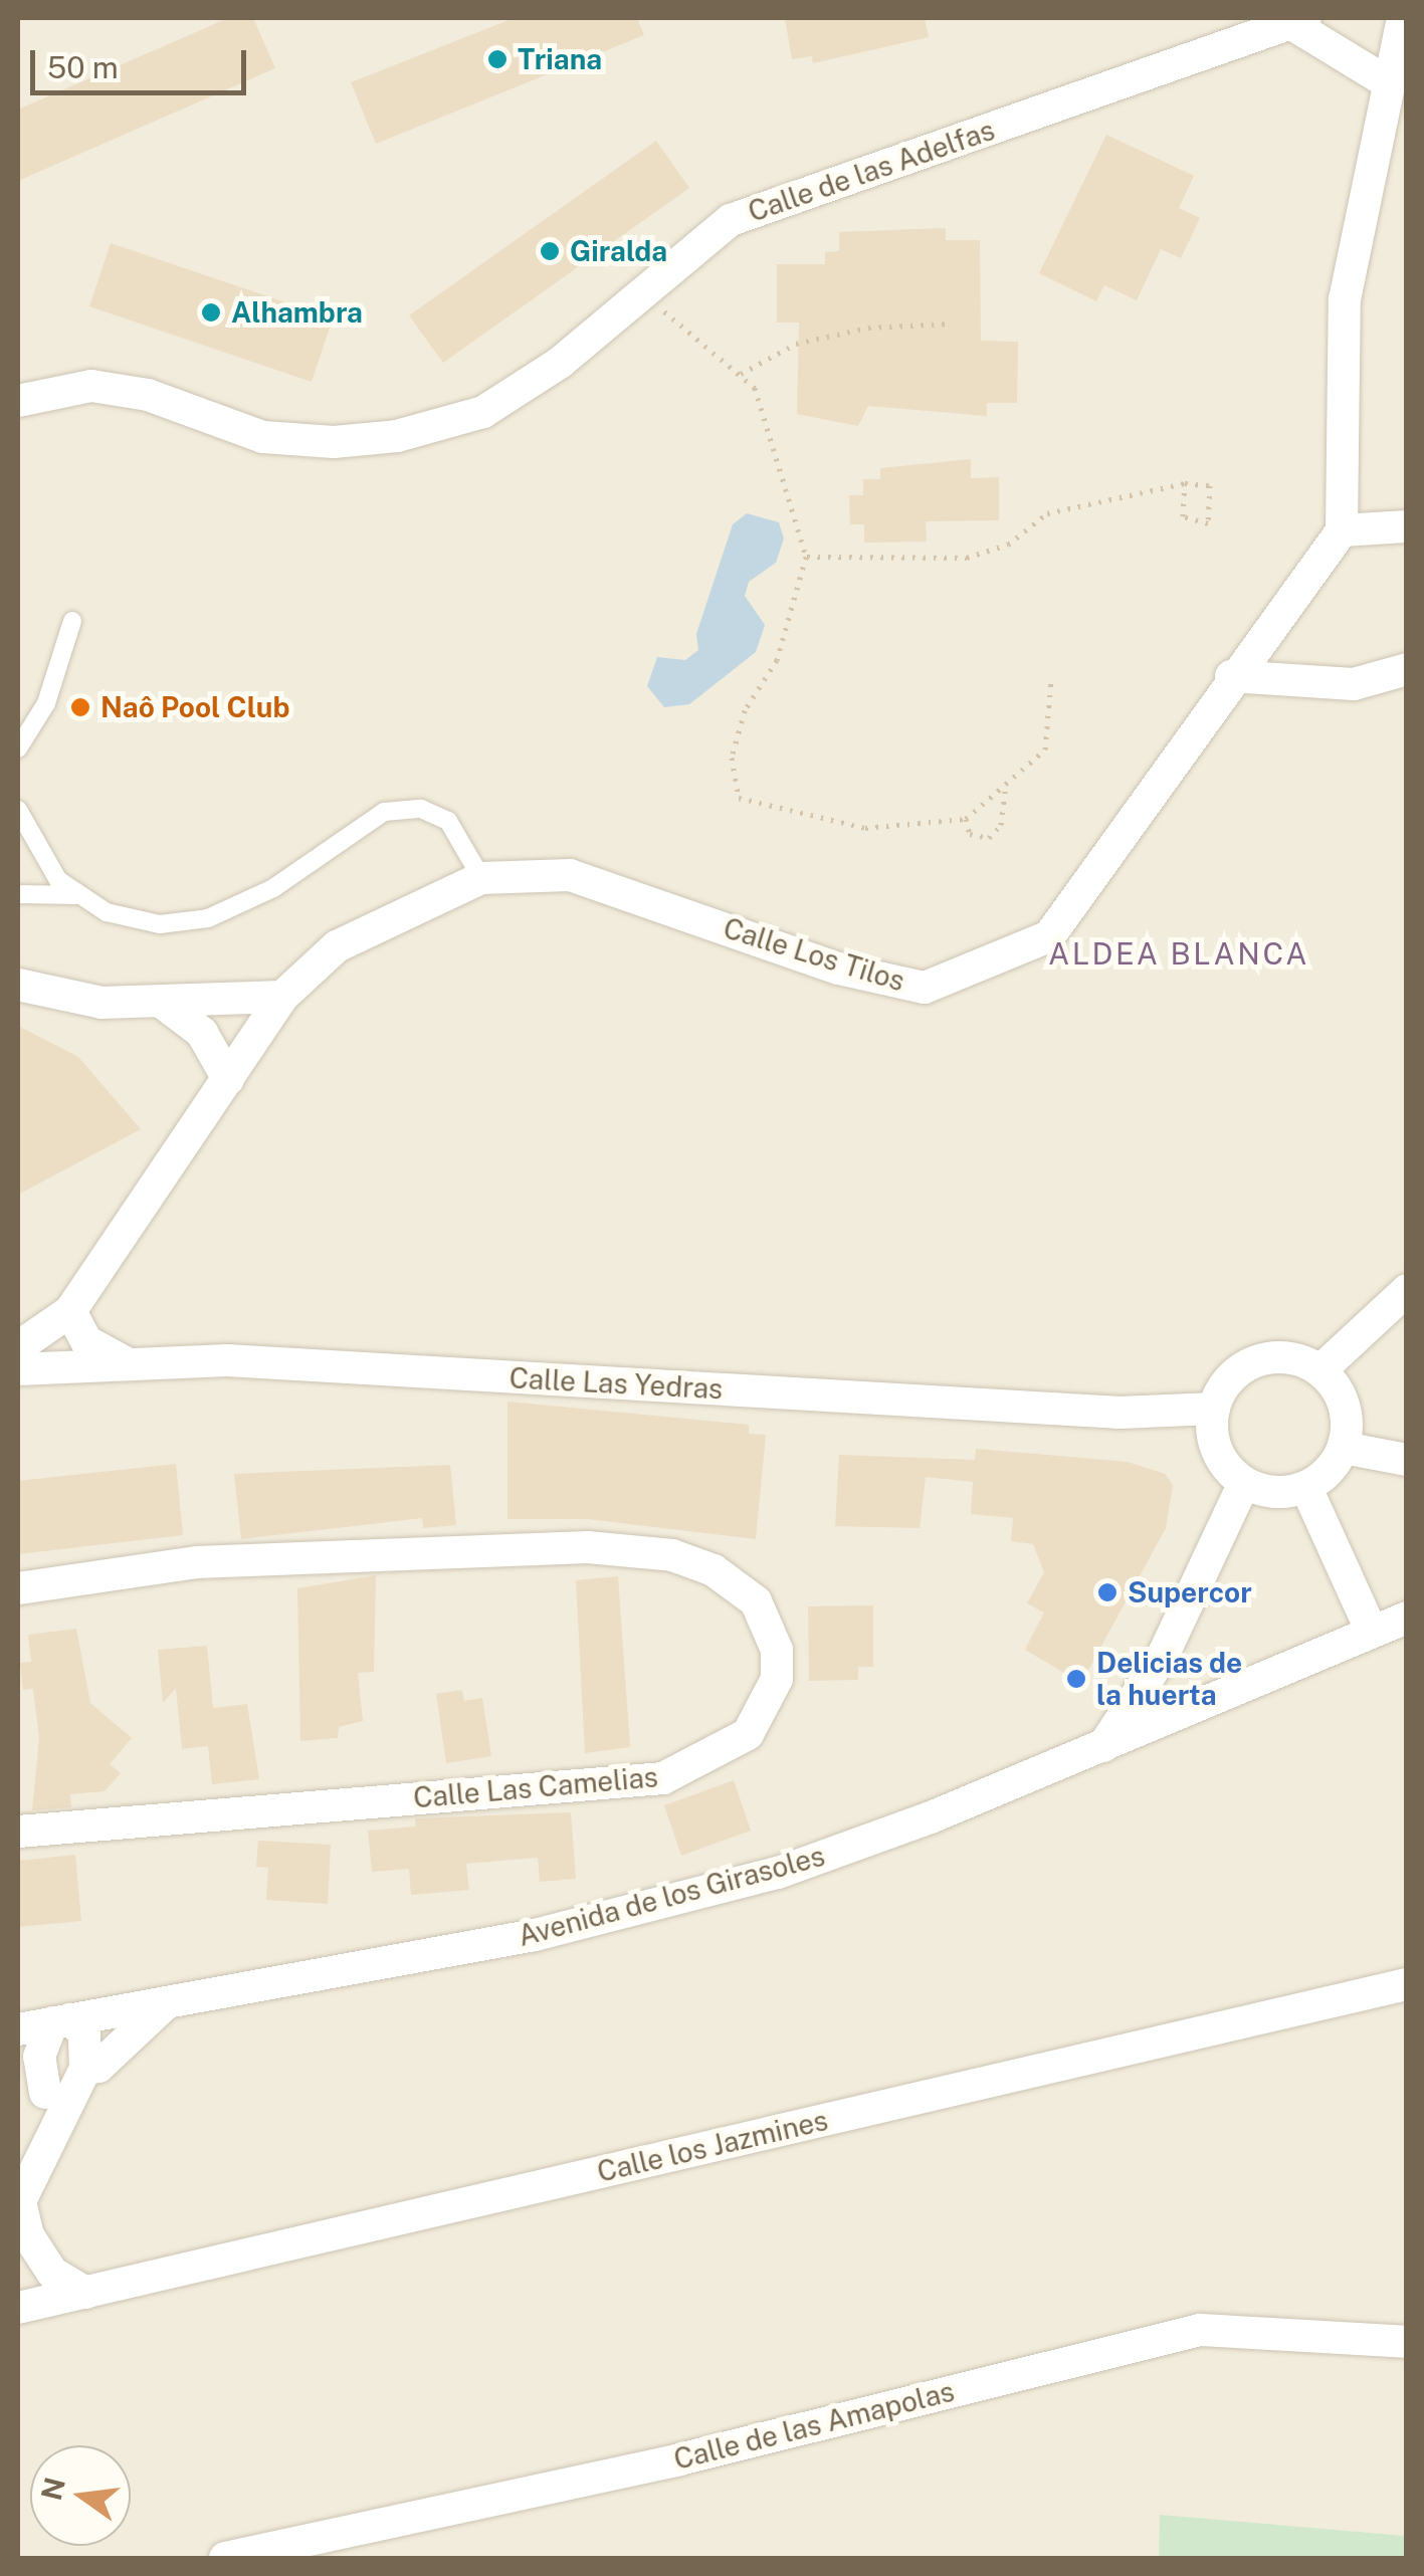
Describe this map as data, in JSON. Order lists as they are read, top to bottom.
{
  "streets": {
    "street": [
      "Calle de las Adelfas",
      "Calle Los Tilos",
      "Calle Las Yedras",
      "Calle Las Camelias",
      "Avenida de los Girasoles",
      "Calle los Jazmines",
      "Calle de las Amapolas"
    ]
  },
  "districts": ["ALDEA BLANCA"],
  "places": [
    "Triana",
    "Giralda",
    "Alhambra",
    "Naô Pool Club",
    "Supercor",
    "Delicias de la huerta"
  ],
  "scale_bar": "50 m",
  "north": "left"
}
